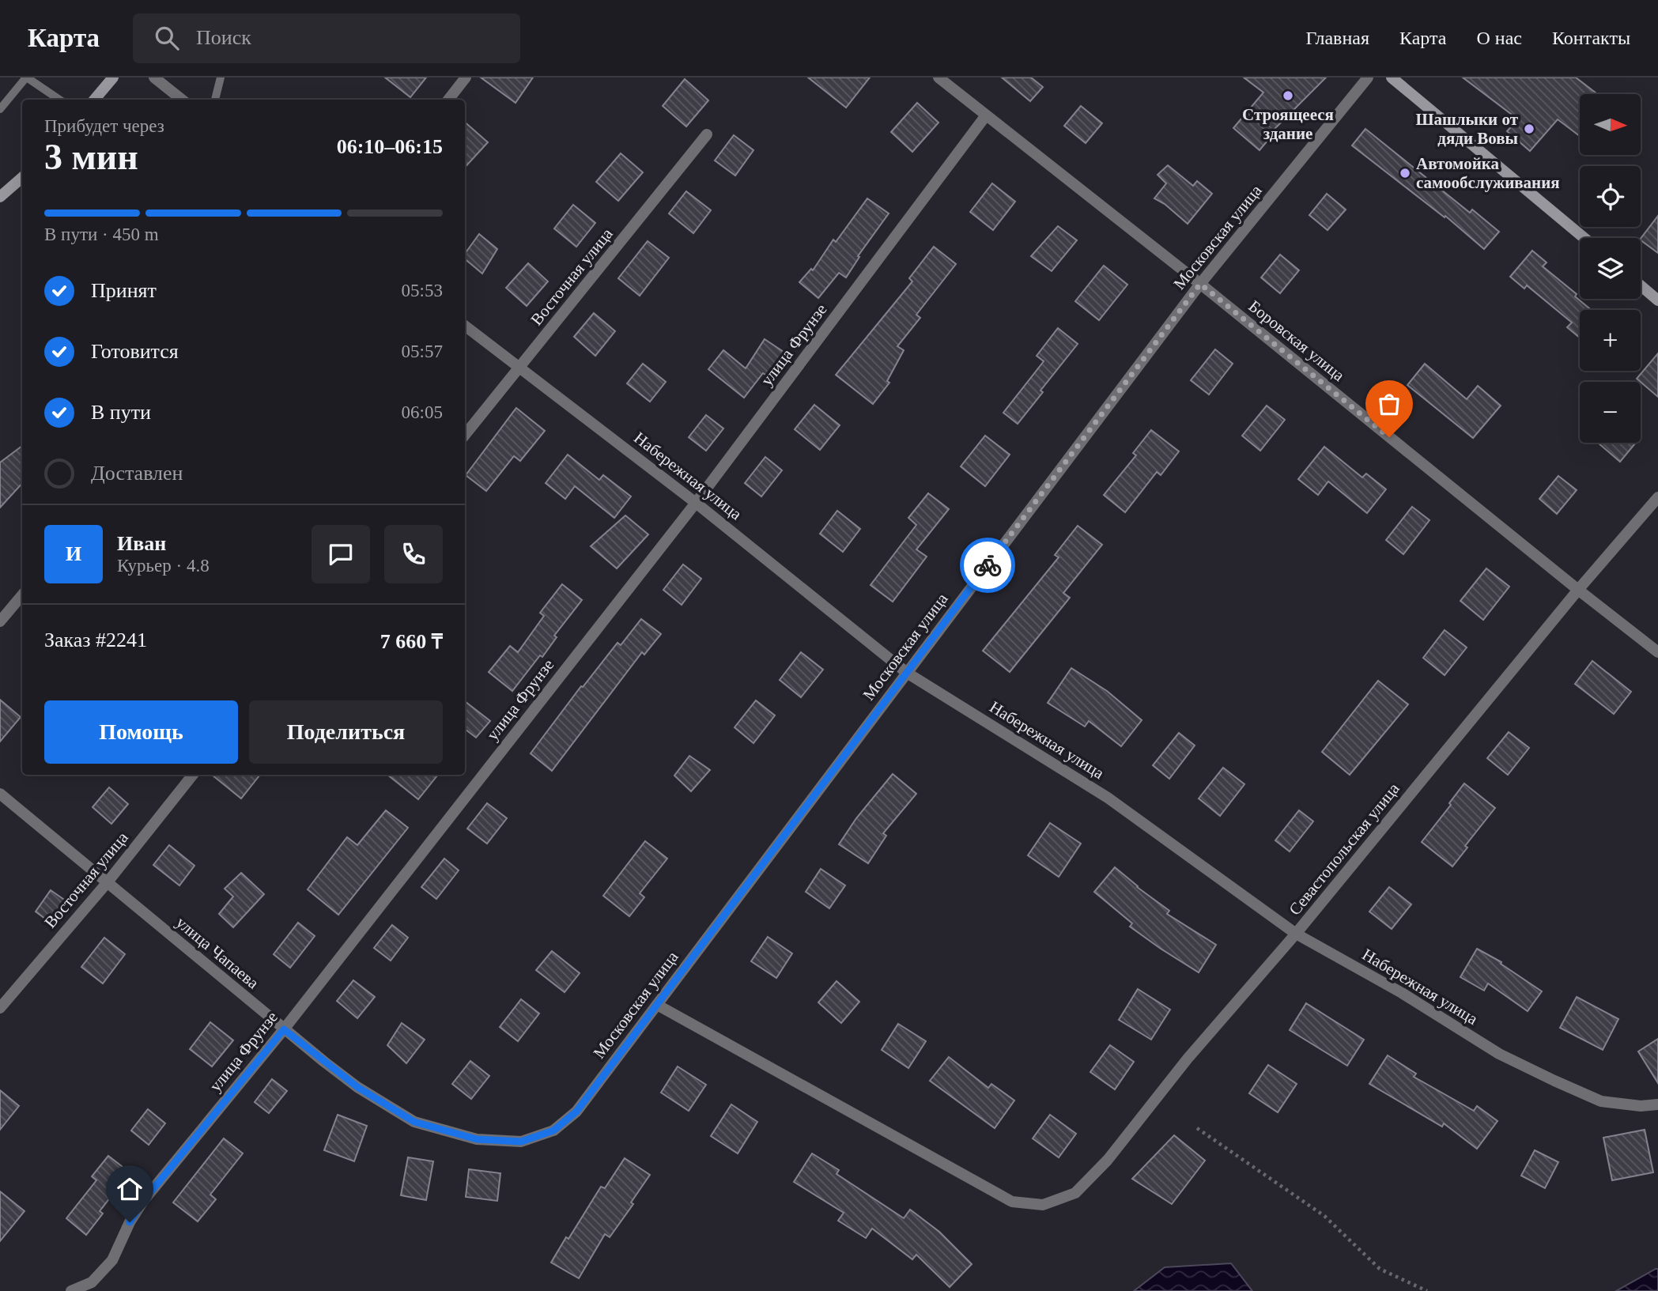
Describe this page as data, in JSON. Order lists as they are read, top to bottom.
{
  "streets": {
    "street": [
      "Московская улица",
      "Восточная улица",
      "Боровская улица",
      "улица Фрунзе",
      "Набережная улица",
      "Севастопольская улица",
      "улица Чапаева"
    ]
  },
  "crossings": [
    ["Московская улица", "Боровская улица"],
    ["Московская улица", "Набережная улица"],
    ["Московская улица", "Севастопольская улица"],
    ["Московская улица", "улица Чапаева"],
    ["Восточная улица", "Набережная улица"],
    ["Восточная улица", "улица Чапаева"],
    ["Боровская улица", "улица Фрунзе"],
    ["Боровская улица", "Севастопольская улица"],
    ["улица Фрунзе", "Набережная улица"],
    ["улица Фрунзе", "улица Чапаева"],
    ["Набережная улица", "Севастопольская улица"]
  ],
  "places": ["Строящееся здание", "Шашлыки от дяди Вовы", "Автомойка самообслуживания"],
  "north": "right",
  "page": {
    "header": "Карта",
    "search": "Поиск",
    "nav": [
      "Главная",
      "Карта",
      "О нас",
      "Контакты"
    ],
    "map_buttons": ["+", "−"],
    "heading": ["3 мин", "Прибудет через", "06:10–06:15"],
    "panel": [
      "Иван",
      "Курьер · 4.8",
      "Заказ #2241",
      "7 660 ₸"
    ],
    "bar": "В пути · 450 m",
    "list": [
      ["Принят", "05:53"],
      ["Готовится", "05:57"],
      ["В пути", "06:05"],
      "Доставлен"
    ],
    "round": "И",
    "buttons": ["Помощь", "Поделиться"]
  }
}
